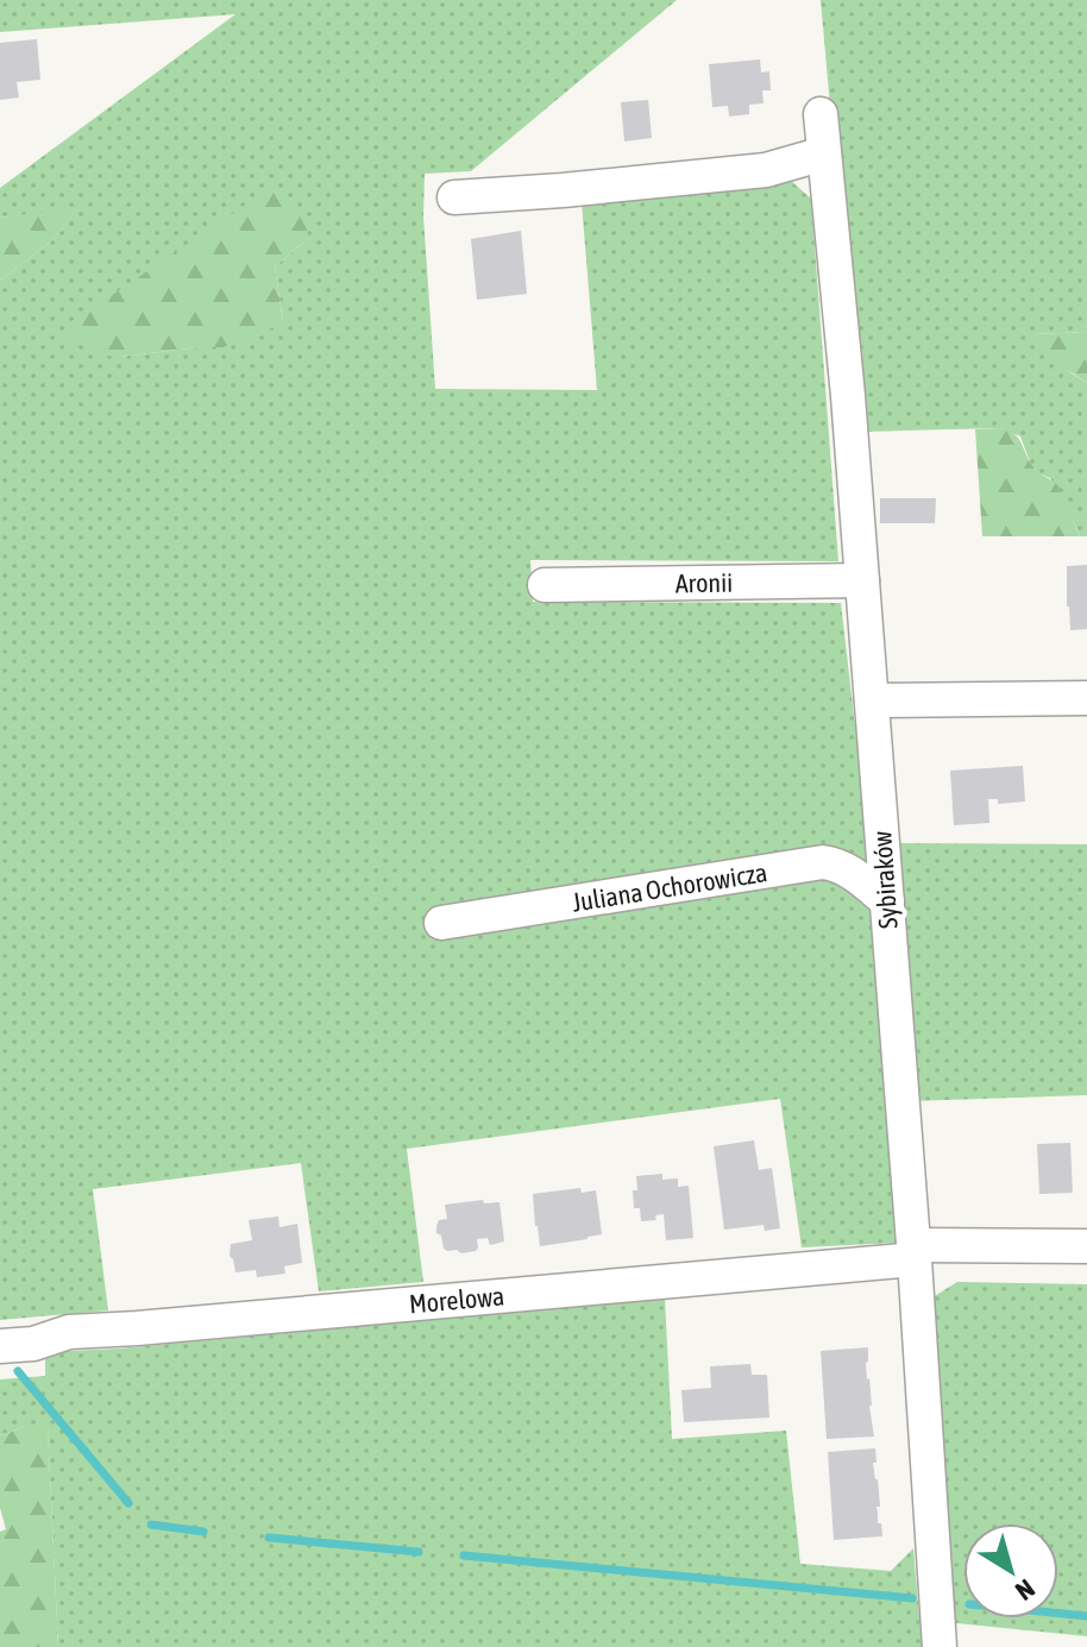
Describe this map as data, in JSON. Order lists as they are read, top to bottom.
{
  "streets": {
    "street": [
      "Aronii",
      "Sybiraków",
      "Juliana Ochorowicza",
      "Morelowa"
    ]
  },
  "crossings": [
    ["Aronii", "Sybiraków"],
    ["Sybiraków", "Juliana Ochorowicza"],
    ["Sybiraków", "Morelowa"]
  ],
  "north": "bottom right"
}
